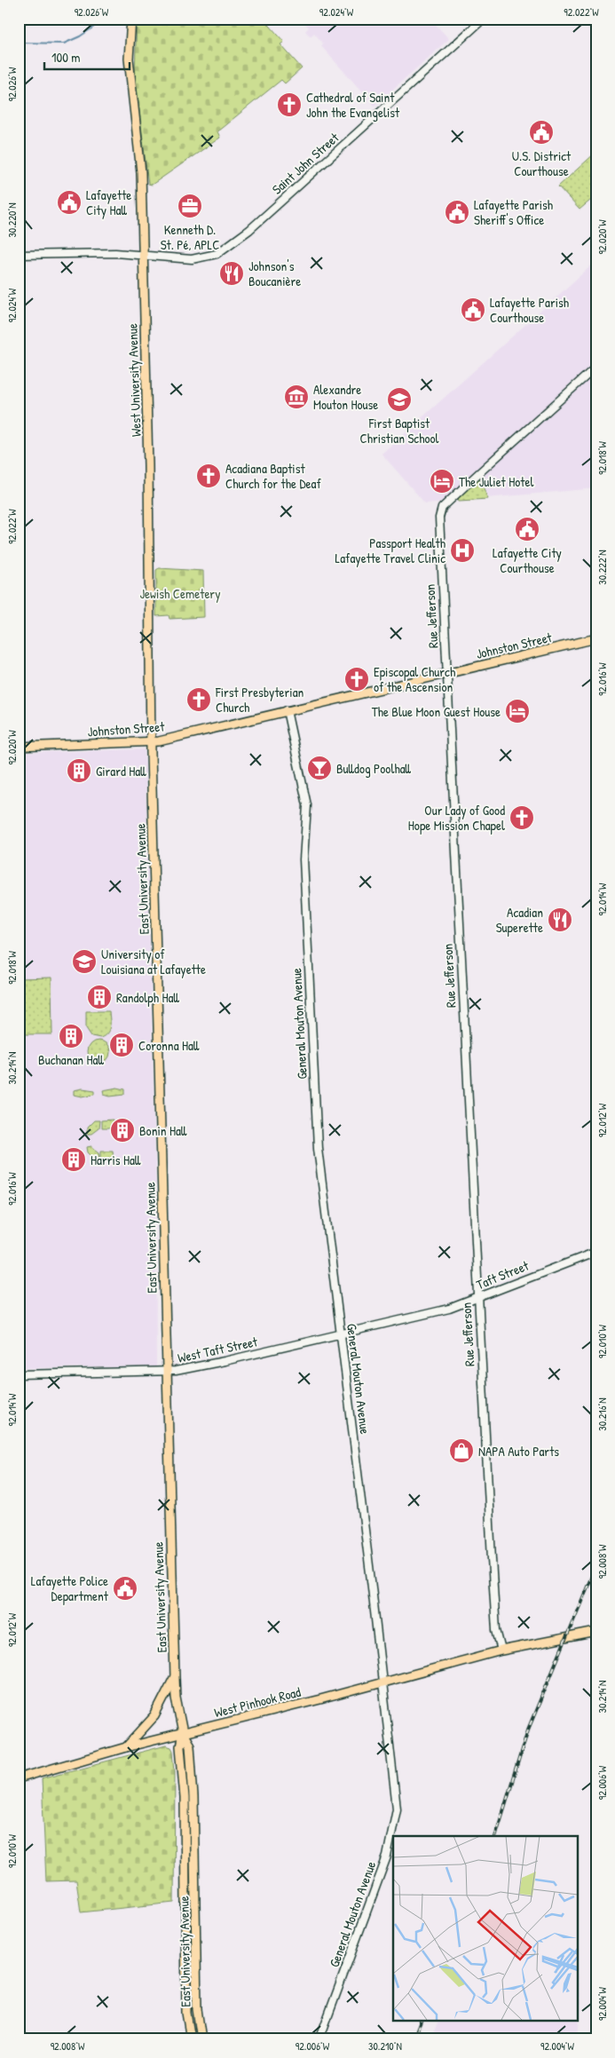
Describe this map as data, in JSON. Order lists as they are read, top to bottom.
{
  "streets": {
    "main road": [
      "West University Avenue",
      "Johnston Street",
      "East University Avenue",
      "West Pinhook Road"
    ],
    "street": [
      "Saint John Street",
      "Rue Jefferson",
      "General Mouton Avenue",
      "Taft Street",
      "West Taft Street"
    ]
  },
  "crossings": [
    ["Saint John Street", "West University Avenue"],
    ["West University Avenue", "Johnston Street"],
    ["West University Avenue", "East University Avenue"],
    ["Rue Jefferson", "Johnston Street"],
    ["Rue Jefferson", "Taft Street"],
    ["Rue Jefferson", "West Pinhook Road"],
    ["Johnston Street", "East University Avenue"],
    ["Johnston Street", "General Mouton Avenue"],
    ["East University Avenue", "West Taft Street"],
    ["East University Avenue", "West Pinhook Road"],
    ["General Mouton Avenue", "West Taft Street"],
    ["General Mouton Avenue", "West Pinhook Road"],
    ["Taft Street", "West Taft Street"]
  ],
  "parks": ["Jewish Cemetery"],
  "places": {
    "church": [
      "Cathedral of Saint John the Evangelist",
      "Acadiana Baptist Church for the Deaf",
      "Episcopal Church of the Ascension",
      "First Presbyterian Church",
      "Our Lady of Good Hope Mission Chapel"
    ],
    "public building": [
      "U.S. District Courthouse",
      "Lafayette City Hall",
      "Lafayette Parish Sheriff's Office",
      "Lafayette Parish Courthouse",
      "Lafayette City Courthouse",
      "Lafayette Police Department"
    ],
    "office": ["Kenneth D. St. Pé, APLC"],
    "restaurant": ["Johnson's Boucanière", "Acadian Superette"],
    "museum": ["Alexandre Mouton House"],
    "school or university": ["First Baptist Christian School", "University of Louisiana at Lafayette"],
    "hotel": ["The Juliet Hotel", "The Blue Moon Guest House"],
    "hospital": ["Passport Health Lafayette Travel Clinic"],
    "bar": ["Bulldog Poolhall"],
    "building": [
      "Girard Hall",
      "Randolph Hall",
      "Buchanan Hall",
      "Coronna Hall",
      "Bonin Hall",
      "Harris Hall"
    ],
    "shop": ["NAPA Auto Parts"]
  },
  "scale_bar": "100 m",
  "coordinates": [
    "92.026°W",
    "92.024°W",
    "92.022°W",
    "30.220°N",
    "92.020°W",
    "92.018°W",
    "30.222°N",
    "92.016°W",
    "92.014°W",
    "30.214°N",
    "92.012°W",
    "92.010°W",
    "30.216°N",
    "92.008°W",
    "92.006°W",
    "92.004°W",
    "30.210°N"
  ]
}
